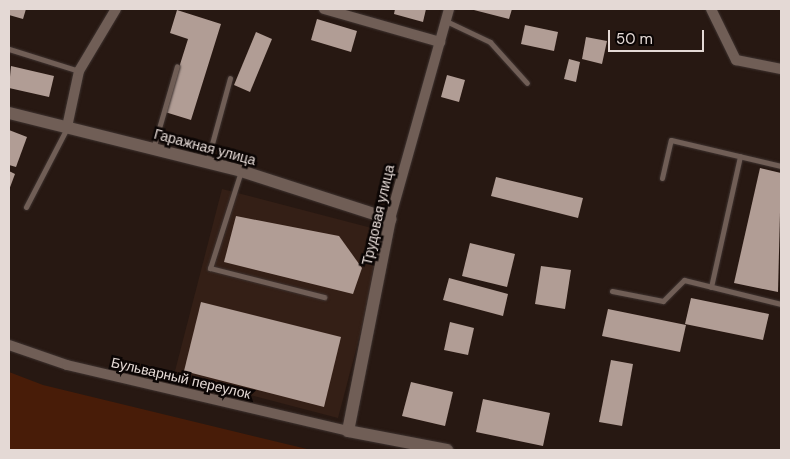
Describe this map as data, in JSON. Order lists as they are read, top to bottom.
{
  "streets": {
    "street": ["Гаражная улица", "Трудовая улица", "Бульварный переулок"]
  },
  "crossings": [
    ["Гаражная улица", "Трудовая улица"],
    ["Трудовая улица", "Бульварный переулок"]
  ],
  "scale_bar": "50 m"
}
